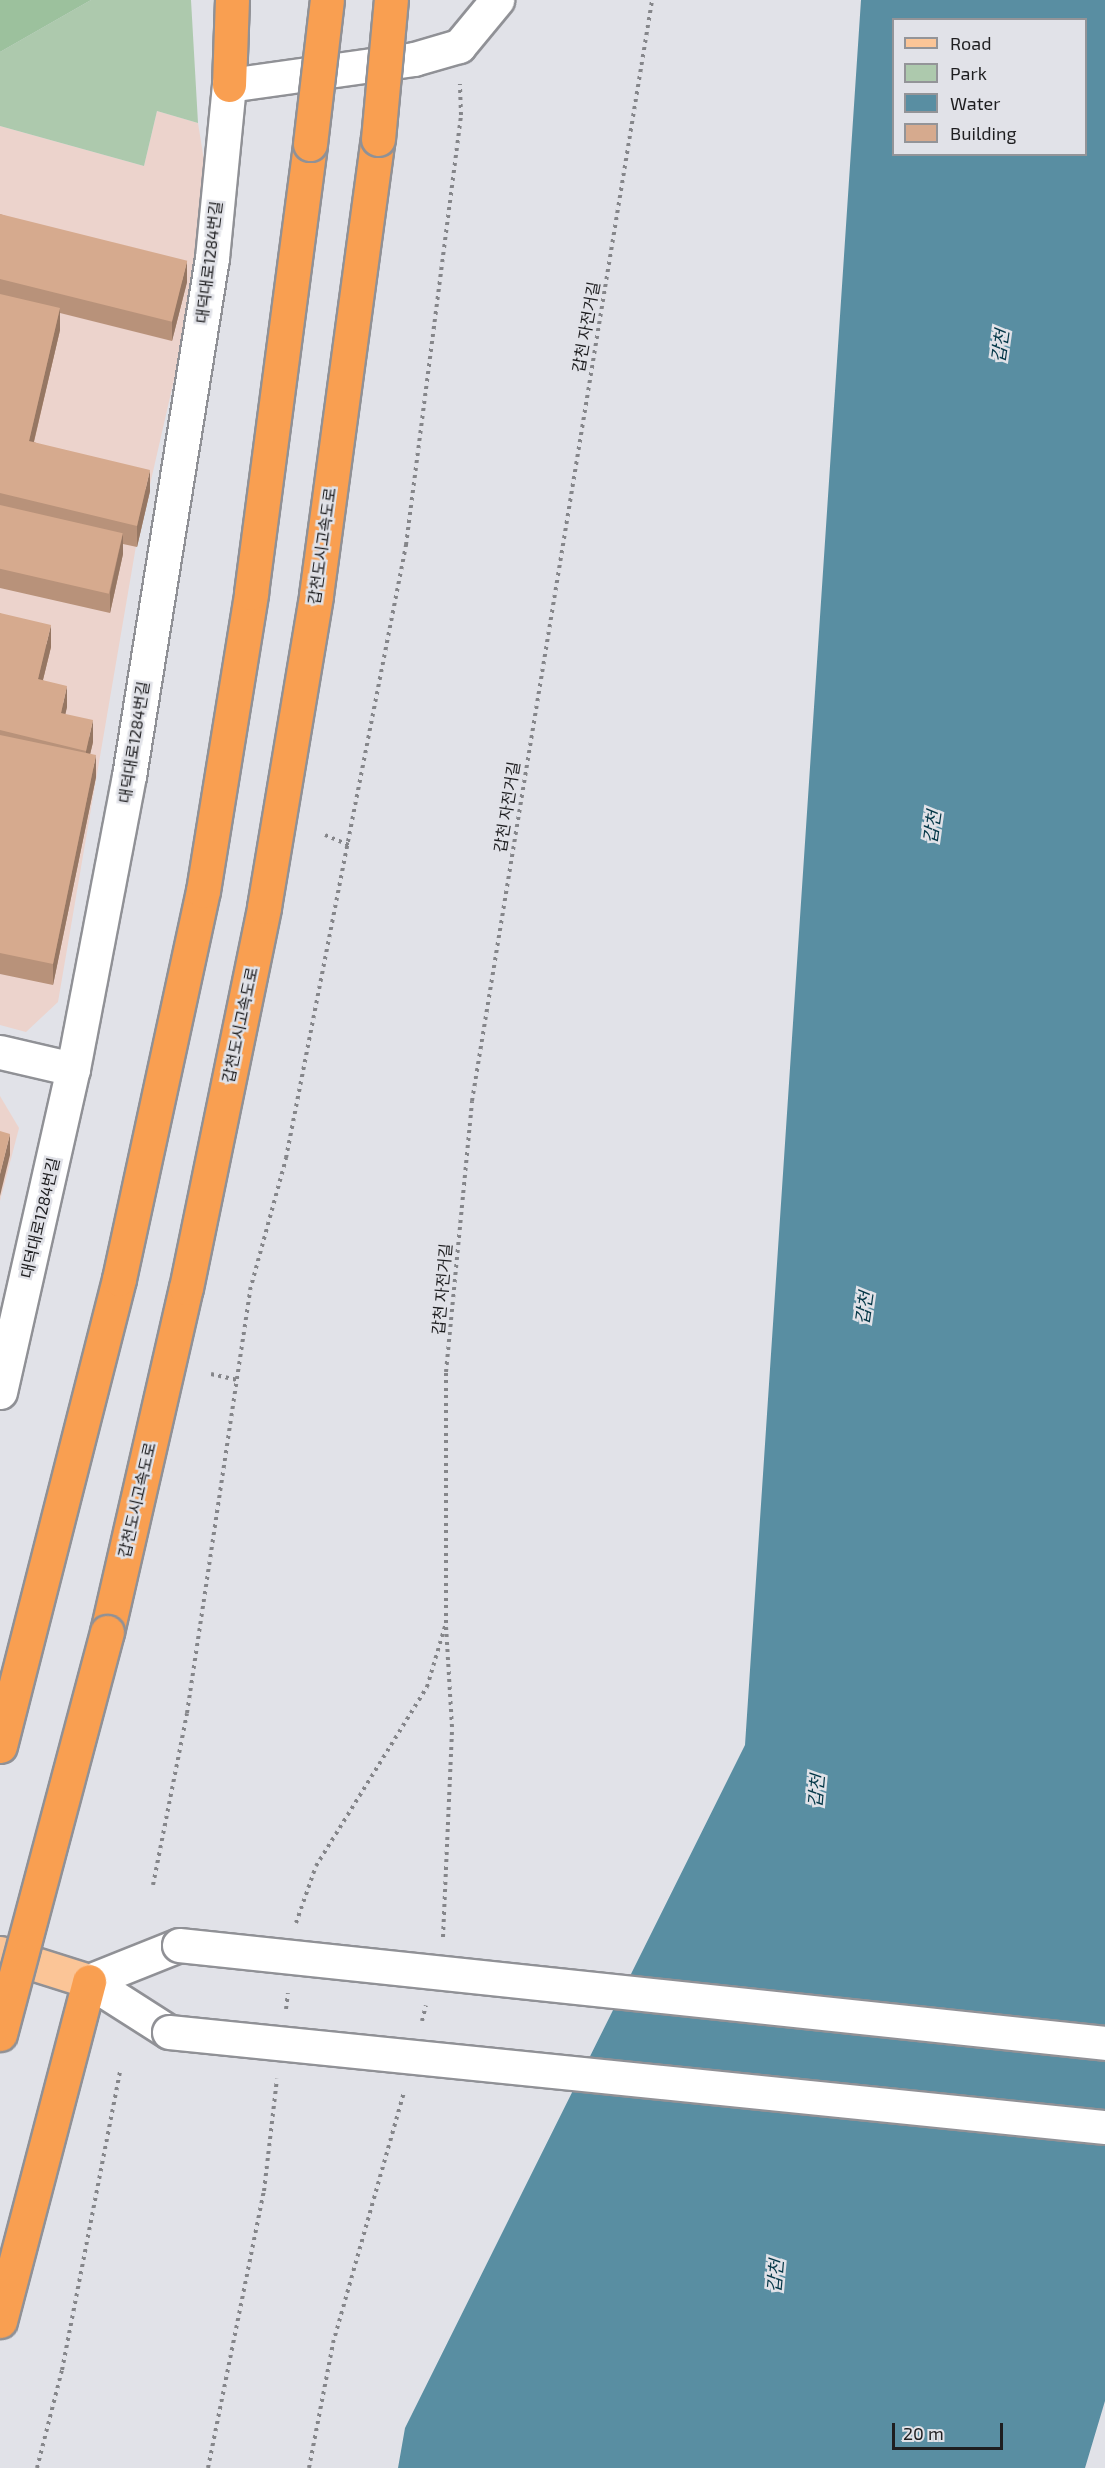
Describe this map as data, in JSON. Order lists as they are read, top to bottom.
{
  "streets": {
    "highway": ["갑천도시고속도로"],
    "street": ["대덕대로1284번길"],
    "path": ["갑천 자전거길"]
  },
  "water": ["갑천"],
  "legend": [
    "Road",
    "Park",
    "Water",
    "Building"
  ],
  "scale_bar": "20 m"
}
